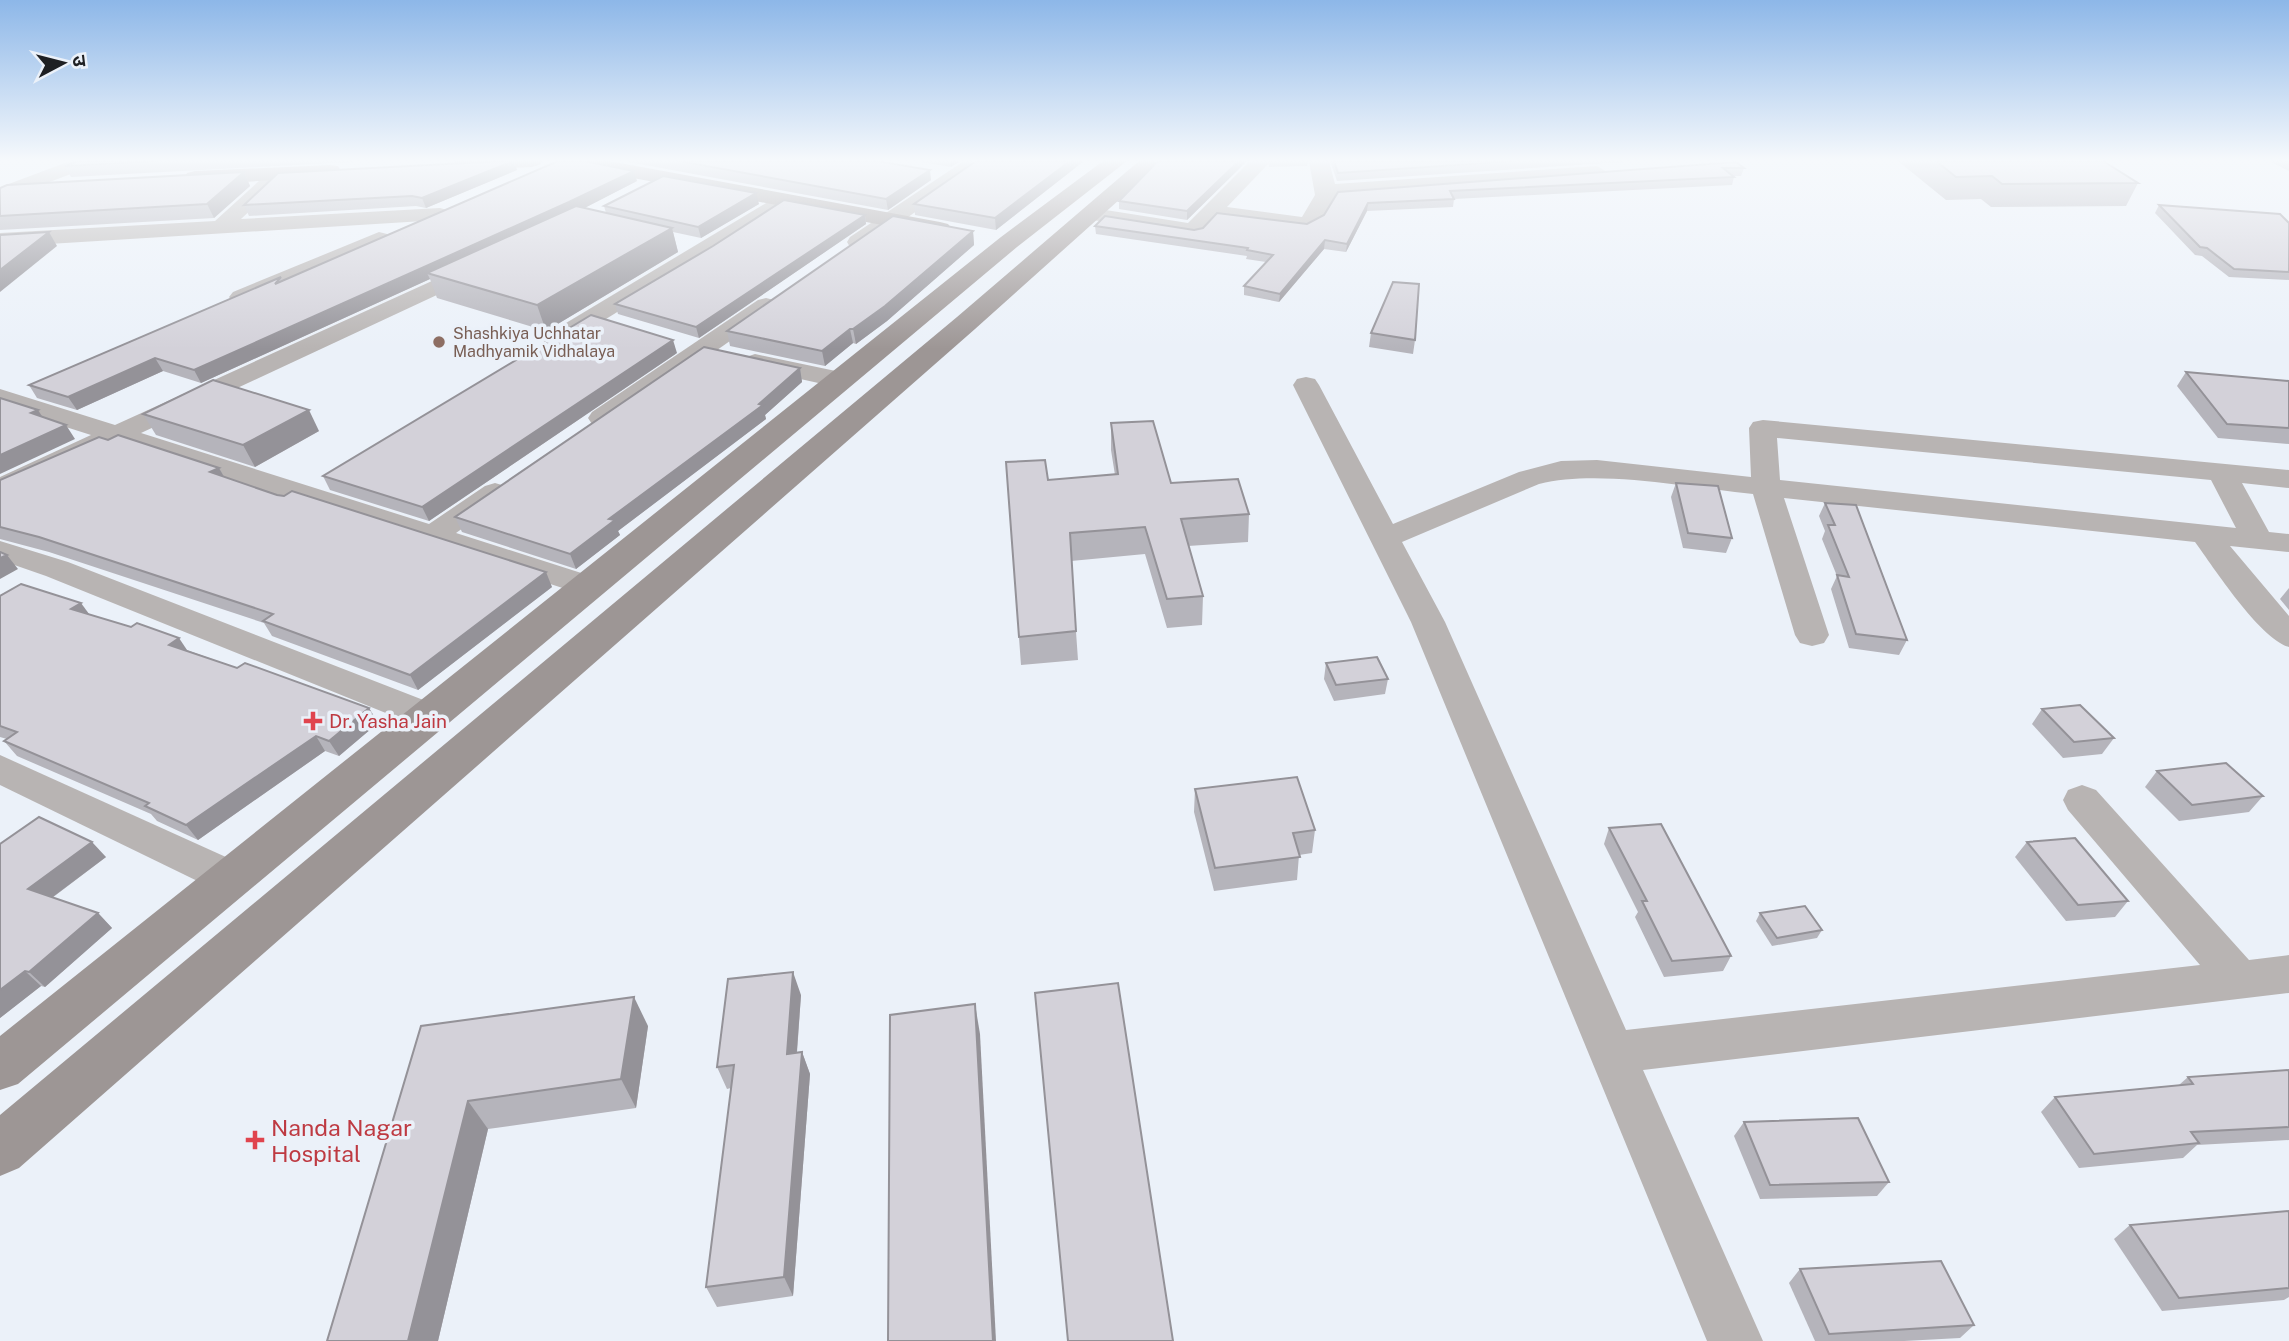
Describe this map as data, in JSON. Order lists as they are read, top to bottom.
{
  "places": {
    "other": ["Shashkiya Uchhatar Madhyamik Vidhalaya"],
    "health": ["Dr. Yasha Jain", "Nanda Nagar Hospital"]
  },
  "north": "right"
}
